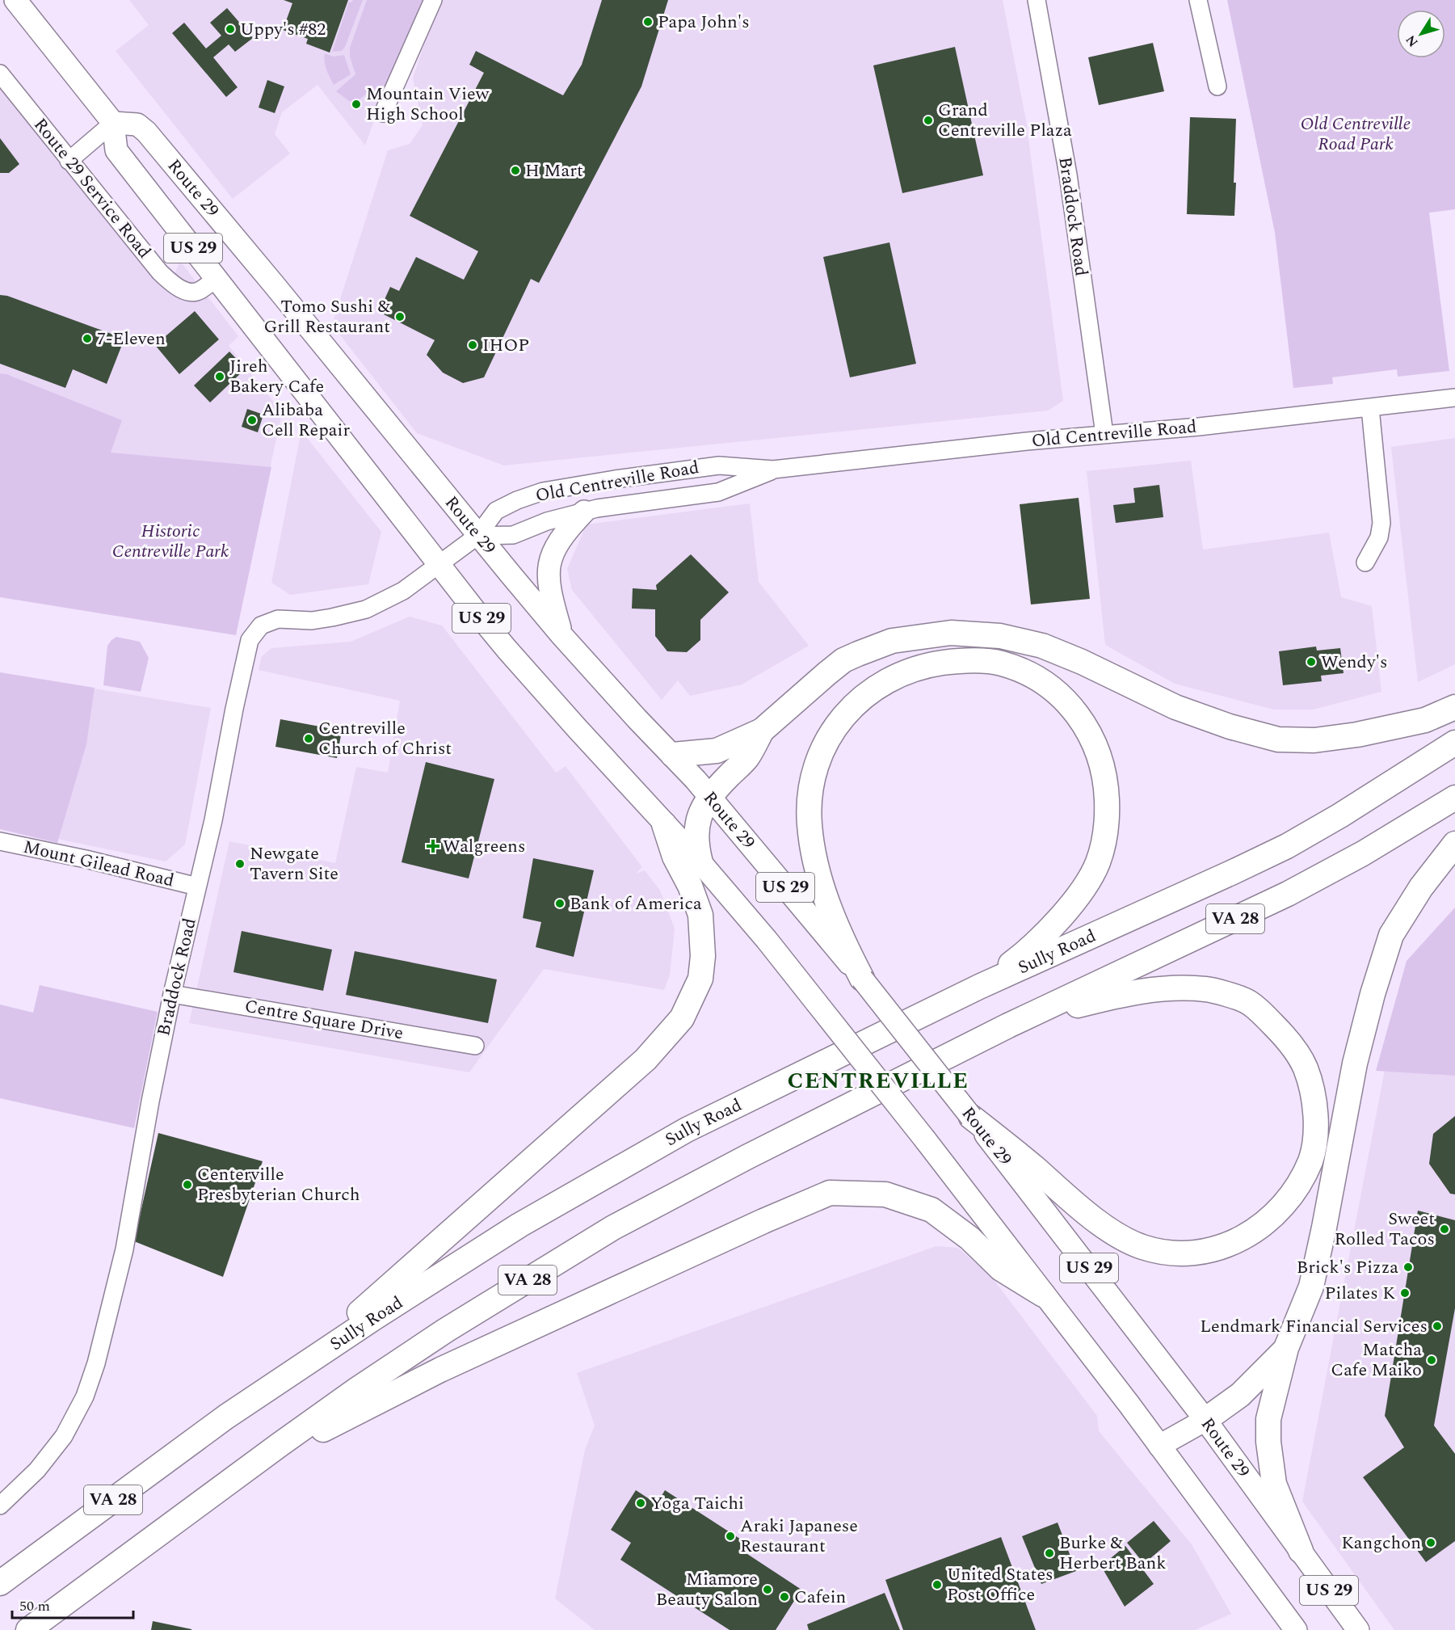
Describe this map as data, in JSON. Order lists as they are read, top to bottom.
{
  "streets": {
    "highway": ["VA 28", "Sully Road"],
    "main road": ["Route 29", "US 29"],
    "street": [
      "Route 29 Service Road",
      "Braddock Road",
      "Old Centreville Road",
      "Mount Gilead Road",
      "Centre Square Drive"
    ]
  },
  "crossings": [
    ["Route 29 Service Road", "Route 29"],
    ["Route 29", "Braddock Road"],
    ["Route 29", "Old Centreville Road"],
    ["Braddock Road", "Old Centreville Road"],
    ["Braddock Road", "Mount Gilead Road"],
    ["Braddock Road", "Centre Square Drive"]
  ],
  "districts": ["CENTREVILLE"],
  "parks": ["Old Centreville Road Park", "Historic Centreville Park"],
  "places": {
    "other": [
      "Papa John's",
      "Uppy's #82",
      "Mountain View High School",
      "Grand Centreville Plaza",
      "H Mart",
      "Tomo Sushi & Grill Restaurant",
      "7-Eleven",
      "IHOP",
      "Jireh Bakery Cafe",
      "Alibaba Cell Repair",
      "Wendy's",
      "Centreville Church of Christ",
      "Newgate Tavern Site",
      "Bank of America",
      "Centerville Presbyterian Church",
      "Sweet Rolled Tacos",
      "Brick's Pizza",
      "Pilates K",
      "Lendmark Financial Services",
      "Matcha Cafe Maiko",
      "Yoga Taichi",
      "Araki Japanese Restaurant",
      "Kangchon",
      "Burke & Herbert Bank",
      "United States Post Office",
      "Miamore Beauty Salon",
      "Cafein"
    ],
    "health": ["Walgreens"]
  },
  "scale_bar": "50 m",
  "north": "bottom left"
}
